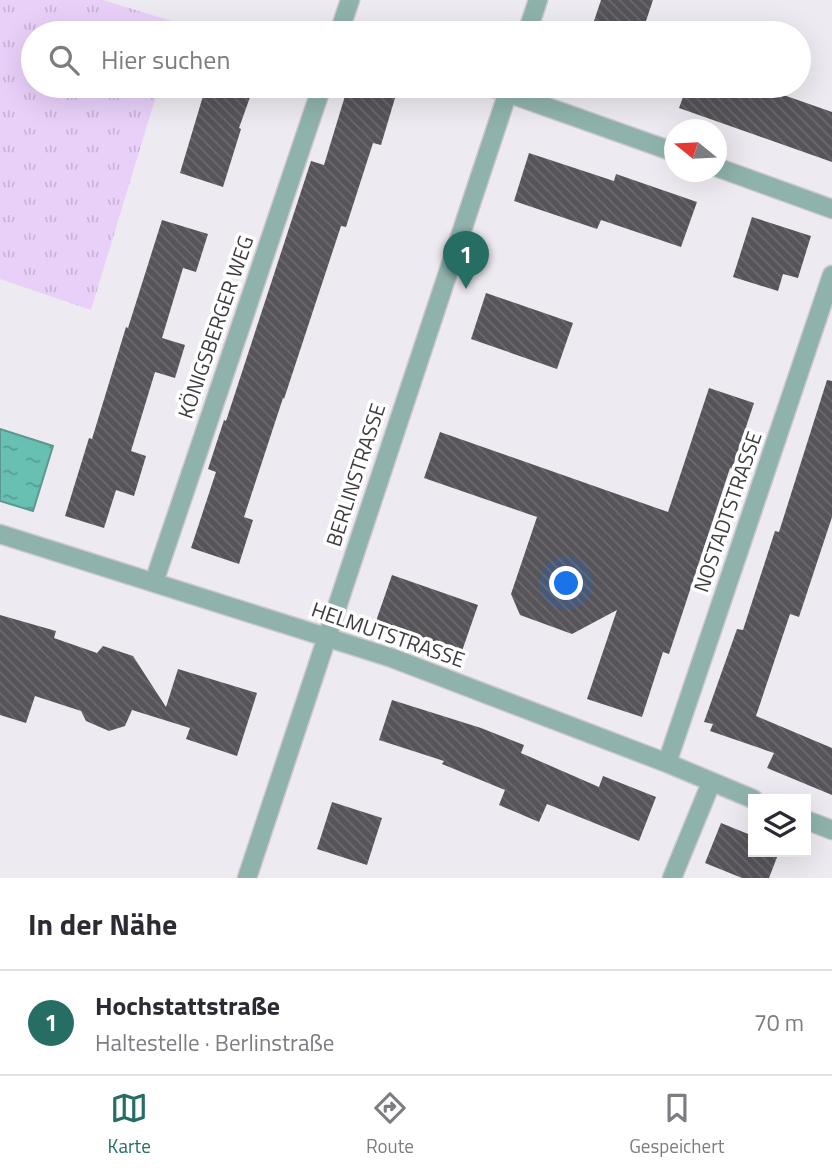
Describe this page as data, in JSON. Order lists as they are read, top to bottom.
{
  "streets": {
    "street": [
      "KÖNIGSBERGER WEG",
      "BERLINSTRASSE",
      "NOSTADTSTRASSE",
      "HELMUTSTRASSE"
    ]
  },
  "crossings": [
    ["KÖNIGSBERGER WEG", "HELMUTSTRASSE"],
    ["BERLINSTRASSE", "HELMUTSTRASSE"],
    ["NOSTADTSTRASSE", "HELMUTSTRASSE"]
  ],
  "north": "left",
  "page": {
    "search": "Hier suchen",
    "pins": "1",
    "heading": "In der Nähe",
    "list": [
      {
        "mark": "1",
        "name": "Hochstattstraße",
        "note": "Haltestelle · Berlinstraße",
        "value": "70 m"
      }
    ],
    "nav": ["Karte", "Route", "Gespeichert"]
  }
}
